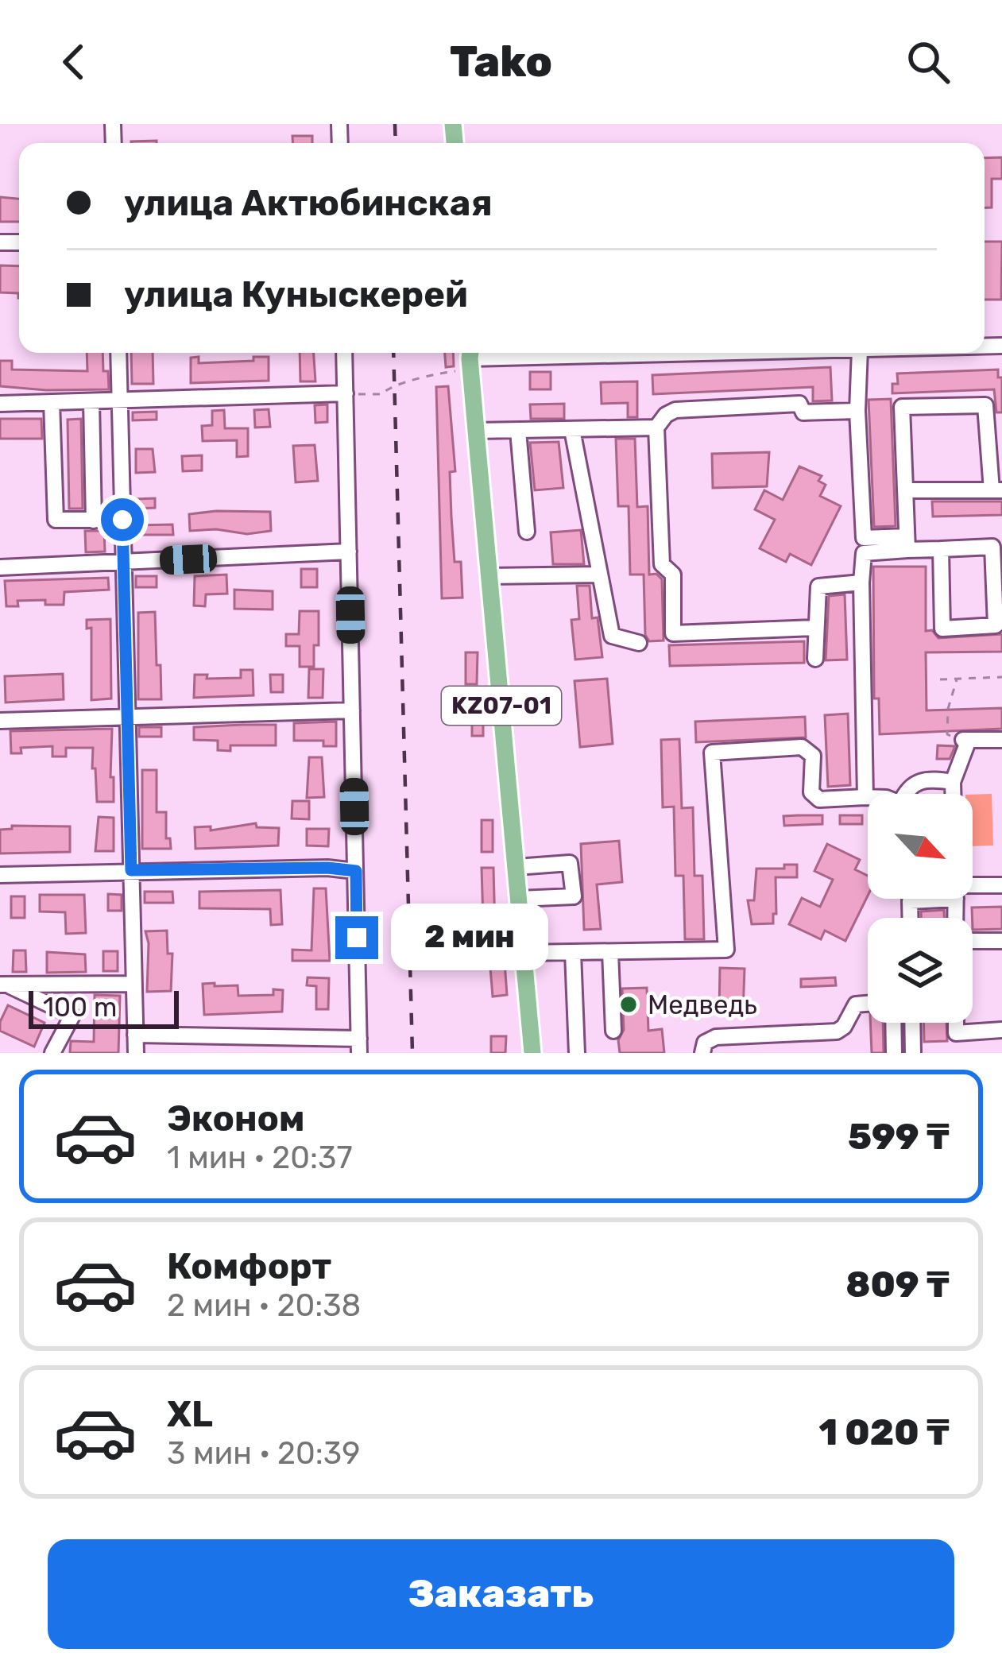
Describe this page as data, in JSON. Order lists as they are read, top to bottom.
{
  "streets": {
    "main road": ["KZ07-01"]
  },
  "places": ["Медведь"],
  "scale_bar": "100 m",
  "north": "bottom right",
  "page": {
    "header": "Tako",
    "banner": ["улица Актюбинская", "улица Куныскерей"],
    "bubble": "2 мин",
    "scale": "100 m",
    "list": [
      {
        "name": "Эконом",
        "note": "1 мин · 20:37",
        "value": "599 ₸"
      },
      {
        "name": "Комфорт",
        "note": "2 мин · 20:38",
        "value": "809 ₸"
      },
      {
        "name": "XL",
        "note": "3 мин · 20:39",
        "value": "1 020 ₸"
      }
    ],
    "buttons": "Заказать"
  }
}
